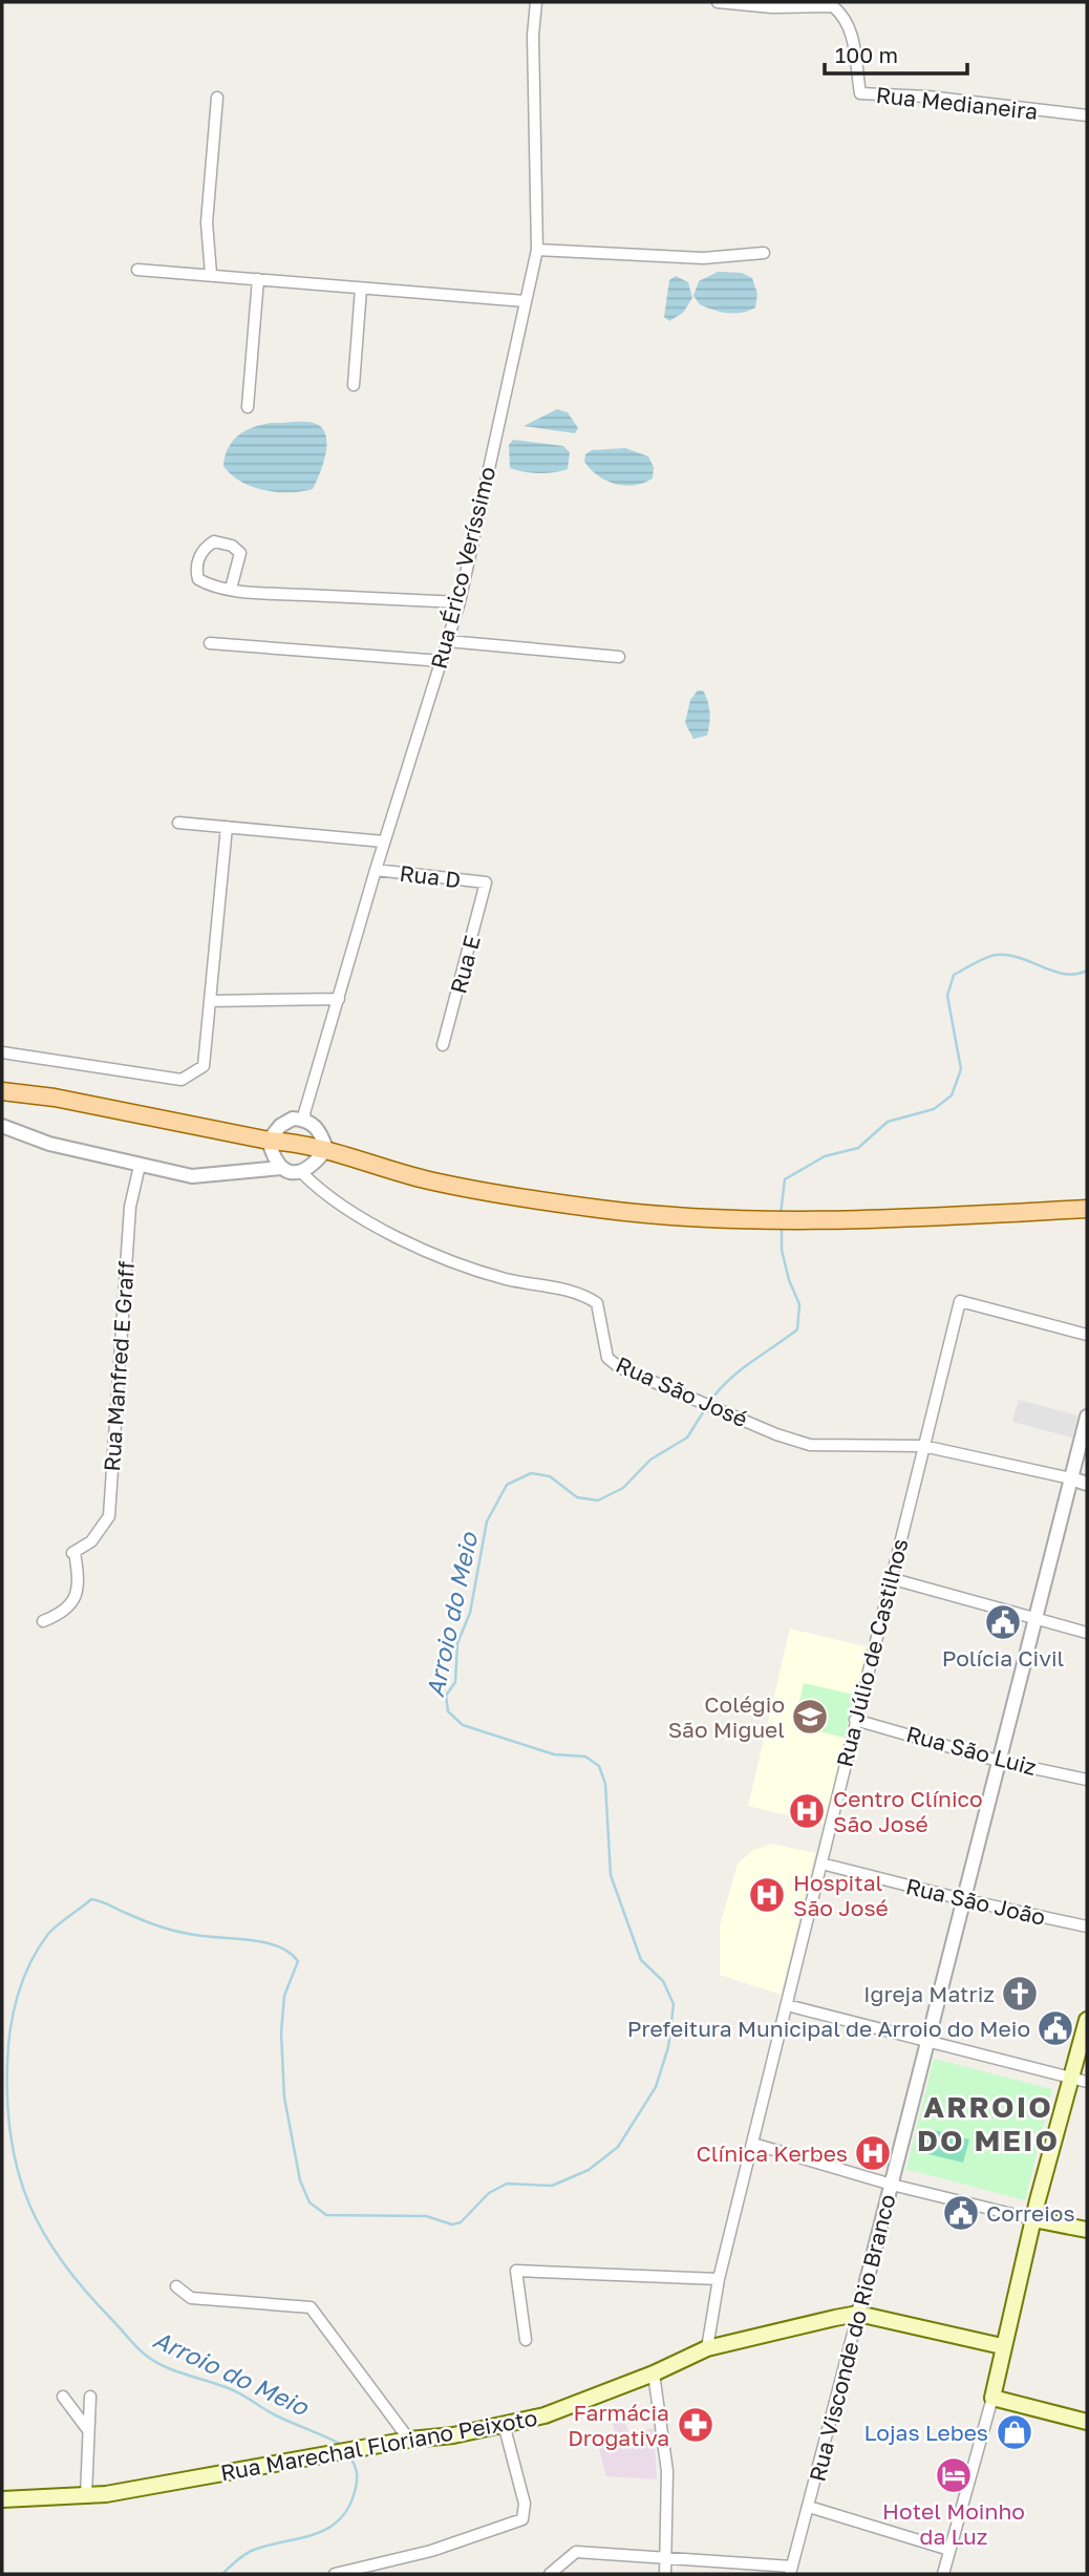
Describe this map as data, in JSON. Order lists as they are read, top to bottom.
{
  "streets": {
    "main road": ["Rua Marechal Floriano Peixoto"],
    "street": [
      "Rua Medianeira",
      "Rua Érico Veríssimo",
      "Rua D",
      "Rua E",
      "Rua Manfred E Graff",
      "Rua São José",
      "Rua Júlio de Castilhos",
      "Rua São Luiz",
      "Rua São João",
      "Rua Visconde do Rio Branco"
    ]
  },
  "crossings": [
    ["Rua Érico Veríssimo", "Rua D"],
    ["Rua D", "Rua E"],
    ["Rua São José", "Rua Júlio de Castilhos"],
    ["Rua São José", "Rua Visconde do Rio Branco"],
    ["Rua Júlio de Castilhos", "Rua São Luiz"],
    ["Rua Júlio de Castilhos", "Rua São João"],
    ["Rua Júlio de Castilhos", "Rua Marechal Floriano Peixoto"],
    ["Rua São Luiz", "Rua Visconde do Rio Branco"],
    ["Rua São João", "Rua Visconde do Rio Branco"],
    ["Rua Visconde do Rio Branco", "Rua Marechal Floriano Peixoto"]
  ],
  "districts": ["ARROIO DO MEIO"],
  "water": ["Arroio do Meio"],
  "places": {
    "public building": ["Polícia Civil", "Prefeitura Municipal de Arroio do Meio", "Correios"],
    "school or university": ["Colégio São Miguel"],
    "hospital": ["Centro Clínico São José", "Hospital São José", "Clínica Kerbes"],
    "church": ["Igreja Matriz"],
    "pharmacy": ["Farmácia Drogativa"],
    "shop": ["Lojas Lebes"],
    "hotel": ["Hotel Moinho da Luz"]
  },
  "scale_bar": "100 m"
}
